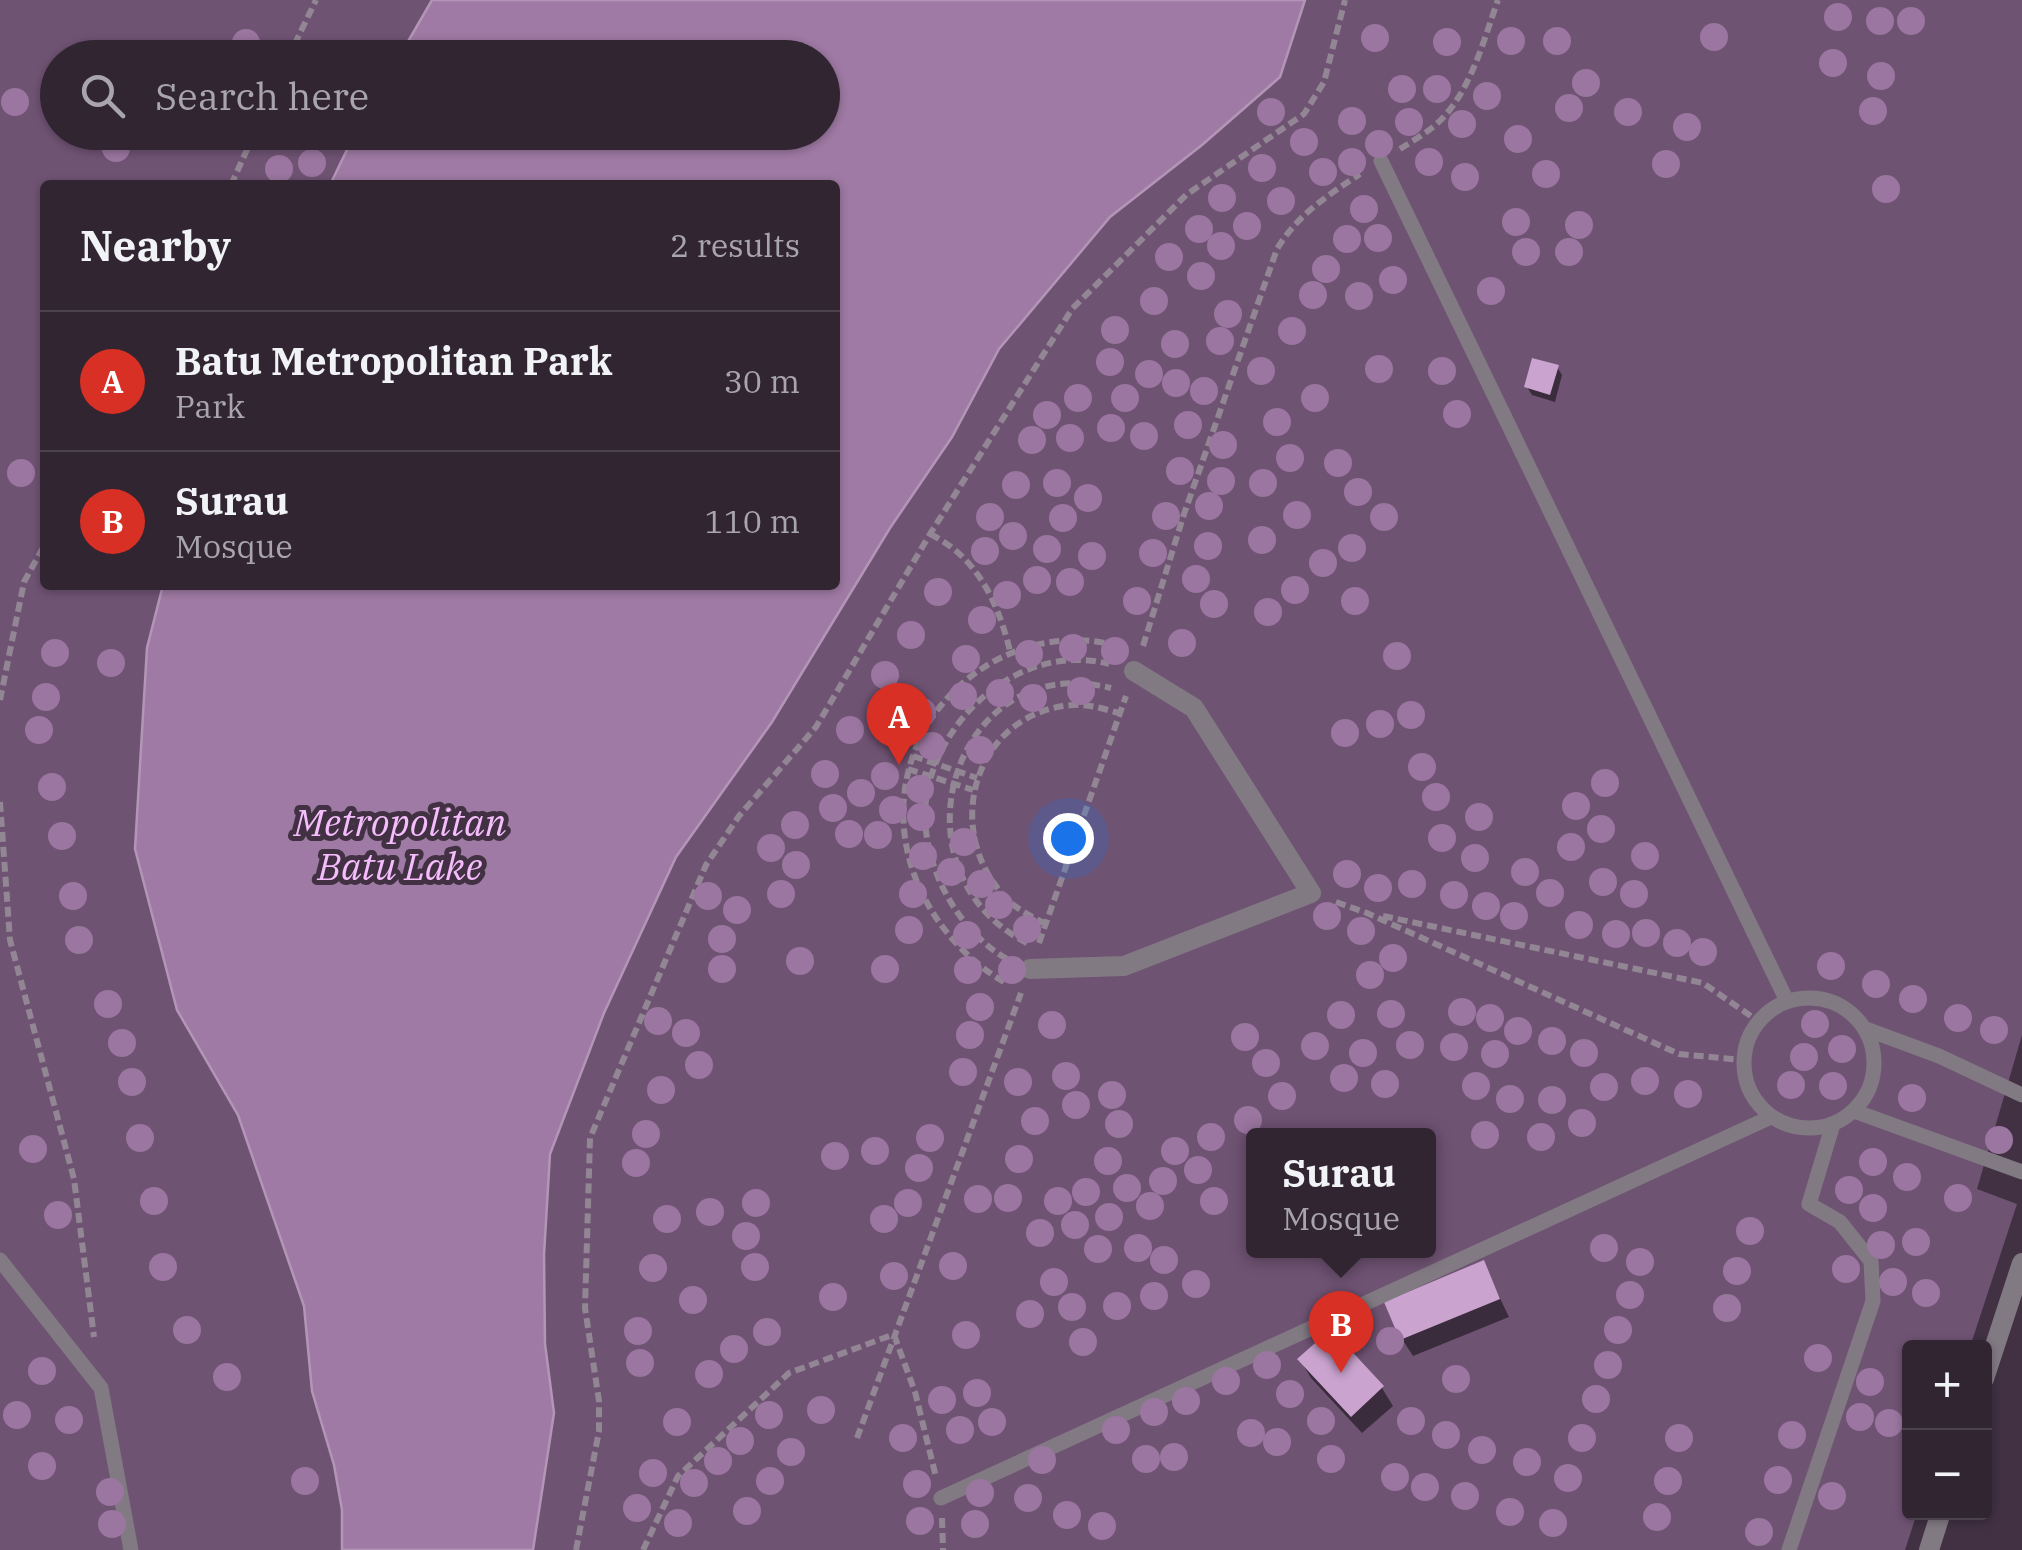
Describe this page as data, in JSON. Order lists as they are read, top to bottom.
{
  "water": ["Metropolitan Batu Lake"],
  "page": {
    "search": "Search here",
    "heading": ["Nearby", "2 results"],
    "list": [
      {
        "mark": "A",
        "name": "Batu Metropolitan Park",
        "note": "Park",
        "value": "30 m"
      },
      {
        "mark": "B",
        "name": "Surau",
        "note": "Mosque",
        "value": "110 m"
      }
    ],
    "pins": ["A", "B"],
    "popup": ["Surau", "Mosque"],
    "map_buttons": ["+", "−"]
  }
}
